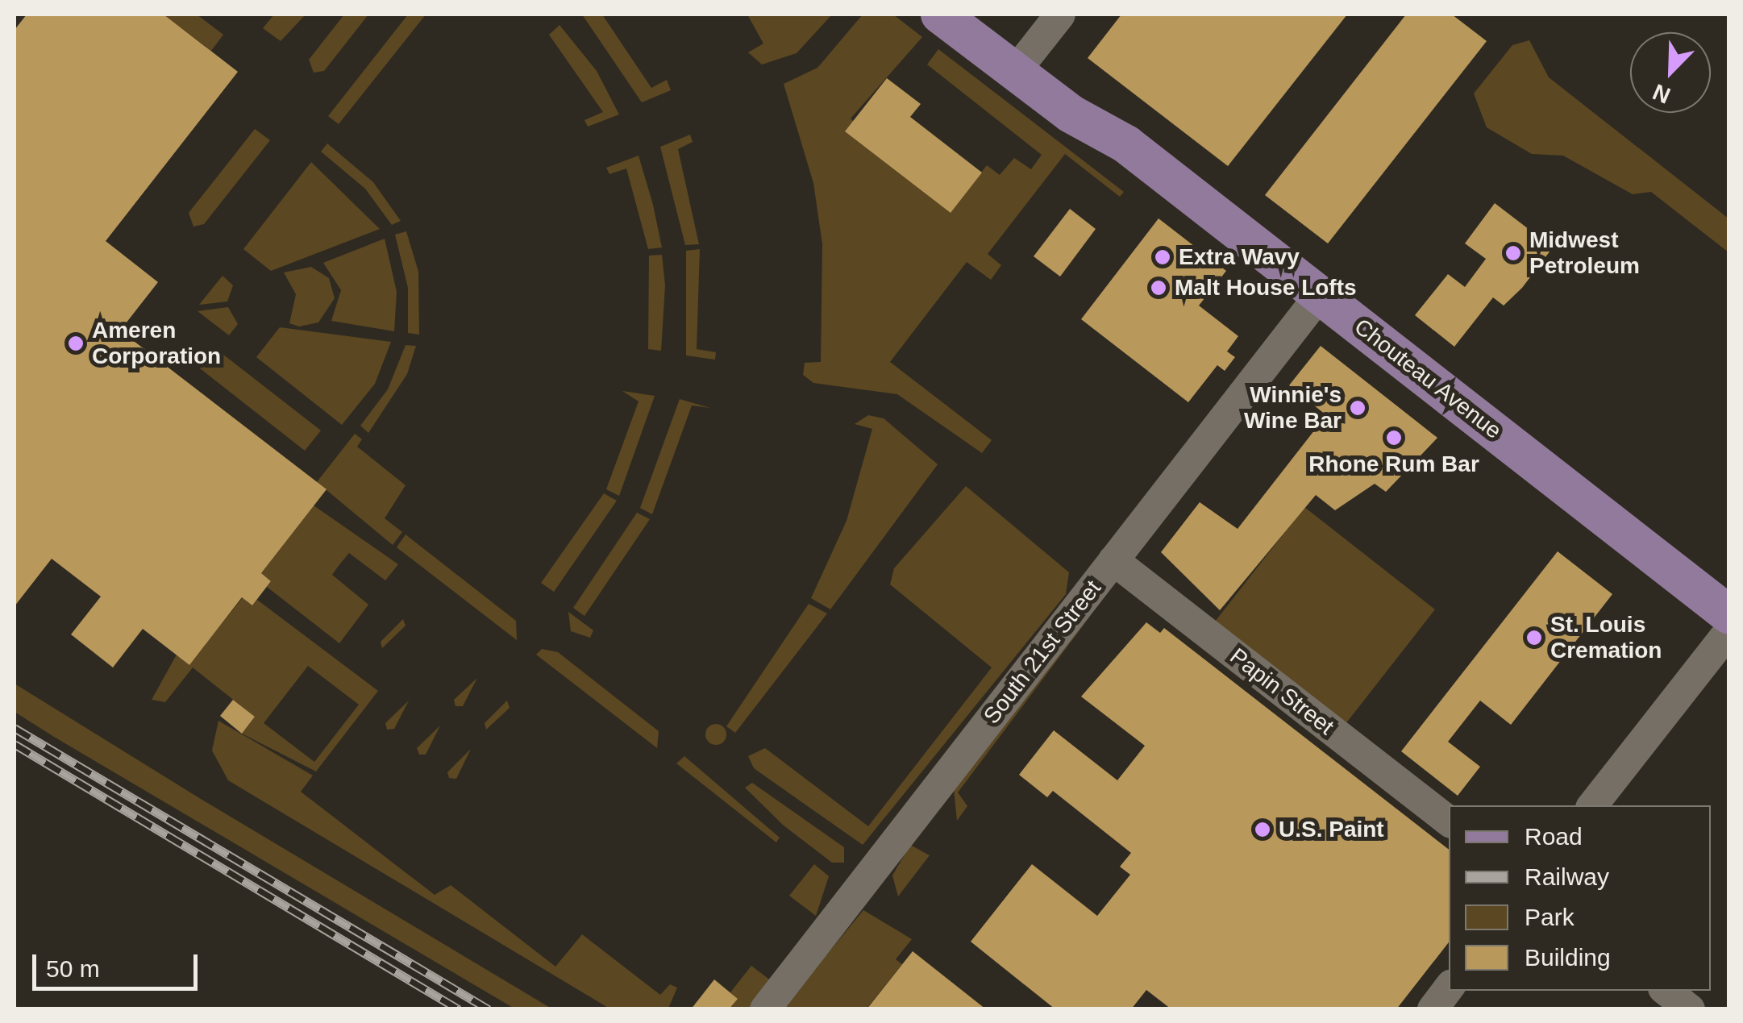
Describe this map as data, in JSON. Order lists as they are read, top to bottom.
{
  "streets": {
    "main road": ["Chouteau Avenue"],
    "street": ["South 21st Street", "Papin Street"]
  },
  "crossings": [
    ["Chouteau Avenue", "South 21st Street"],
    ["South 21st Street", "Papin Street"]
  ],
  "places": [
    "Midwest Petroleum",
    "Extra Wavy",
    "Malt House Lofts",
    "Ameren Corporation",
    "Winnie's Wine Bar",
    "Rhone Rum Bar",
    "St. Louis Cremation",
    "U.S. Paint"
  ],
  "legend": [
    "Road",
    "Railway",
    "Park",
    "Building"
  ],
  "scale_bar": "50 m",
  "north": "bottom left"
}
